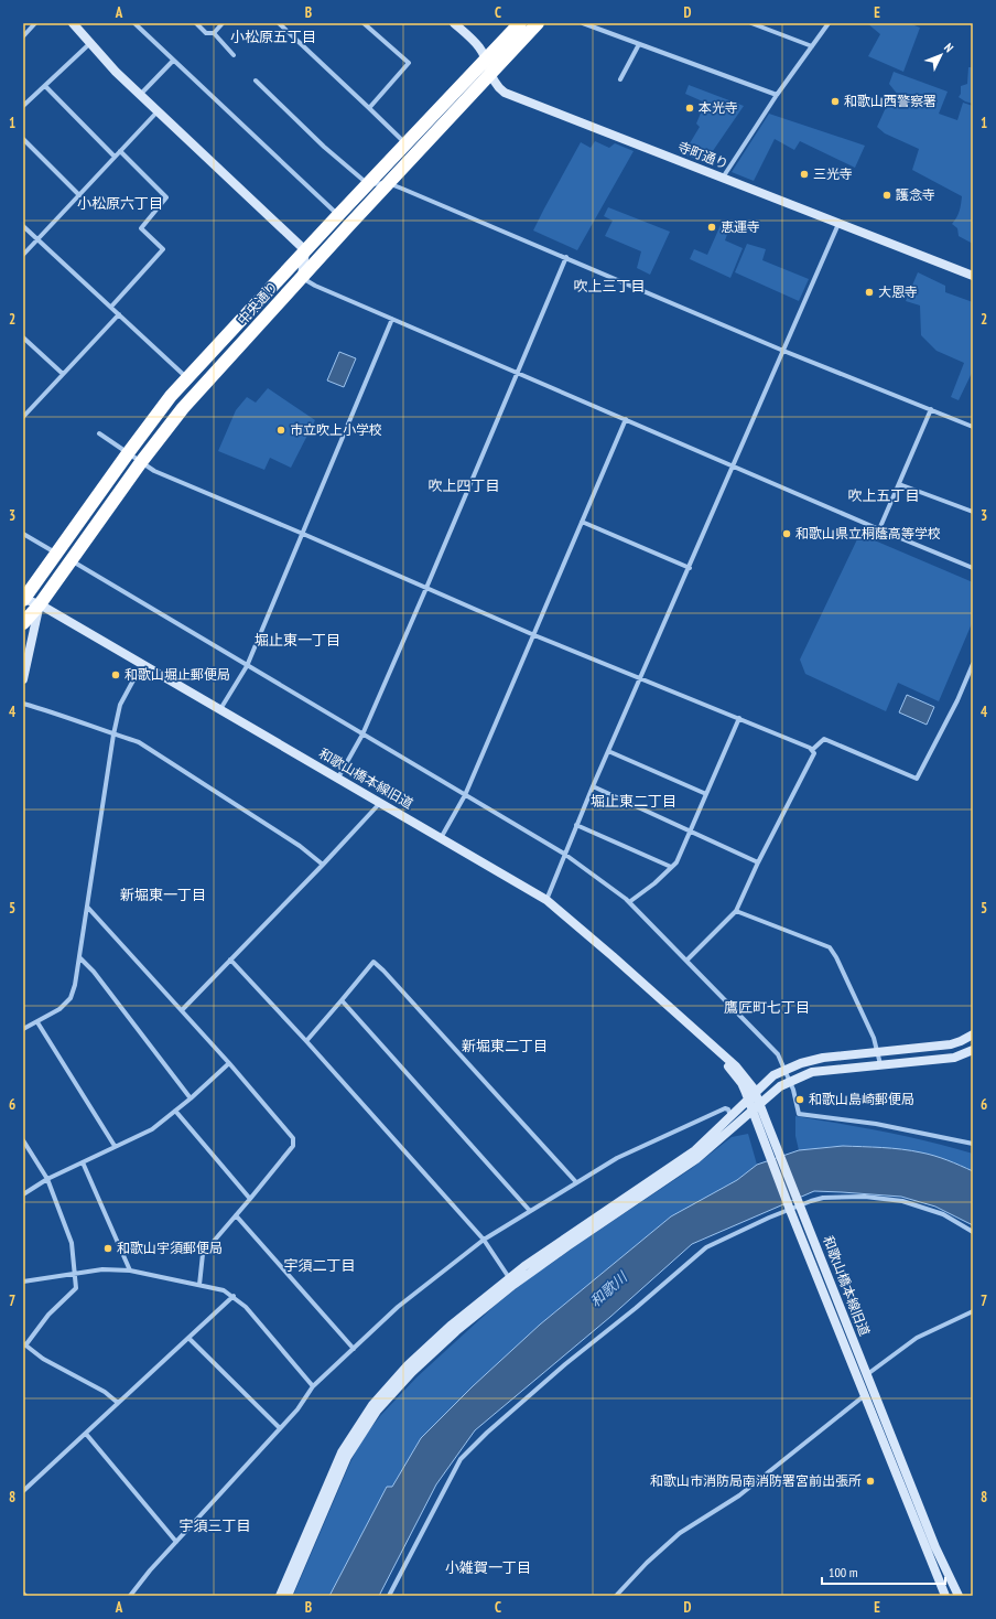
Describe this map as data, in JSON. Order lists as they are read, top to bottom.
{
  "streets": {
    "highway": ["中央通り"],
    "street": ["寺町通り", "和歌山橋本線旧道"]
  },
  "crossings": [
    ["寺町通り", "中央通り"],
    ["中央通り", "和歌山橋本線旧道"]
  ],
  "districts": [
    "小松原五丁目",
    "小松原六丁目",
    "吹上三丁目",
    "吹上四丁目",
    "吹上五丁目",
    "堀止東一丁目",
    "堀止東二丁目",
    "新堀東一丁目",
    "鷹匠町七丁目",
    "新堀東二丁目",
    "宇須二丁目",
    "宇須三丁目",
    "小雑賀一丁目"
  ],
  "water": ["和歌川"],
  "places": [
    "和歌山西警察署",
    "本光寺",
    "三光寺",
    "護念寺",
    "恵運寺",
    "大恩寺",
    "市立吹上小学校",
    "和歌山県立桐蔭高等学校",
    "和歌山堀止郵便局",
    "和歌山島崎郵便局",
    "和歌山宇須郵便局",
    "和歌山市消防局南消防署宮前出張所"
  ],
  "scale_bar": "100 m",
  "north": "top right",
  "grid": {
    "columns": [
      "A",
      "B",
      "C",
      "D",
      "E"
    ],
    "rows": [
      "1",
      "2",
      "3",
      "4",
      "5",
      "6",
      "7",
      "8"
    ]
  }
}
